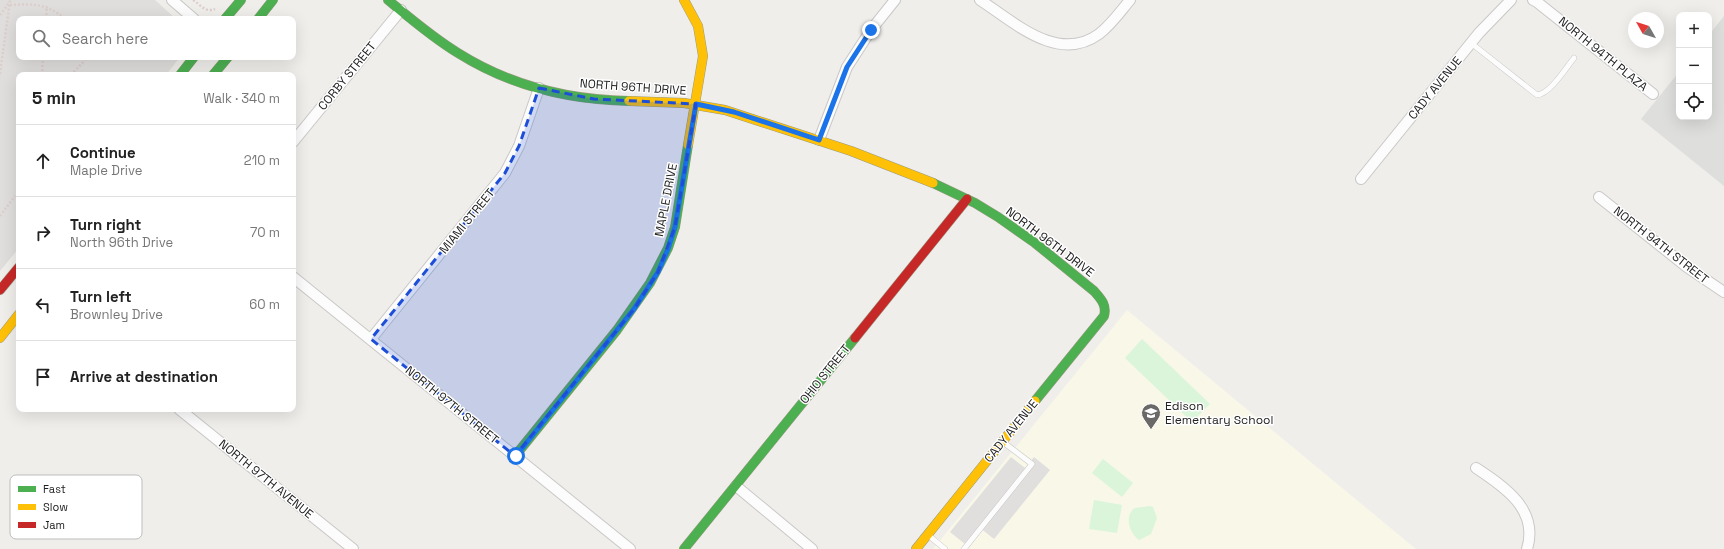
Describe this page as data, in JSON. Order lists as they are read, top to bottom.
{
  "streets": {
    "street": [
      "NORTH 94TH PLAZA",
      "CORBY STREET",
      "NORTH 96TH DRIVE",
      "CADY AVENUE",
      "MAPLE DRIVE",
      "MIAMI STREET",
      "NORTH 94TH STREET",
      "OHIO STREET",
      "NORTH 97TH STREET",
      "NORTH 97TH AVENUE"
    ]
  },
  "crossings": [
    ["CORBY STREET", "NORTH 96TH DRIVE"],
    ["NORTH 96TH DRIVE", "CADY AVENUE"],
    ["NORTH 96TH DRIVE", "MAPLE DRIVE"],
    ["NORTH 96TH DRIVE", "MIAMI STREET"],
    ["NORTH 96TH DRIVE", "OHIO STREET"],
    ["MAPLE DRIVE", "NORTH 97TH STREET"],
    ["MIAMI STREET", "NORTH 97TH STREET"]
  ],
  "places": {
    "school or university": ["Edison Elementary School"]
  },
  "legend": ["Fast", "Slow", "Jam"],
  "north": "top left",
  "page": {
    "map_buttons": ["+", "−"],
    "search": "Search here",
    "heading": ["5 min", "Walk · 340 m"],
    "list": [
      ["Continue", "Maple Drive", "210 m"],
      ["Turn right", "North 96th Drive", "70 m"],
      ["Turn left", "Brownley Drive", "60 m"],
      "Arrive at destination"
    ]
  }
}
